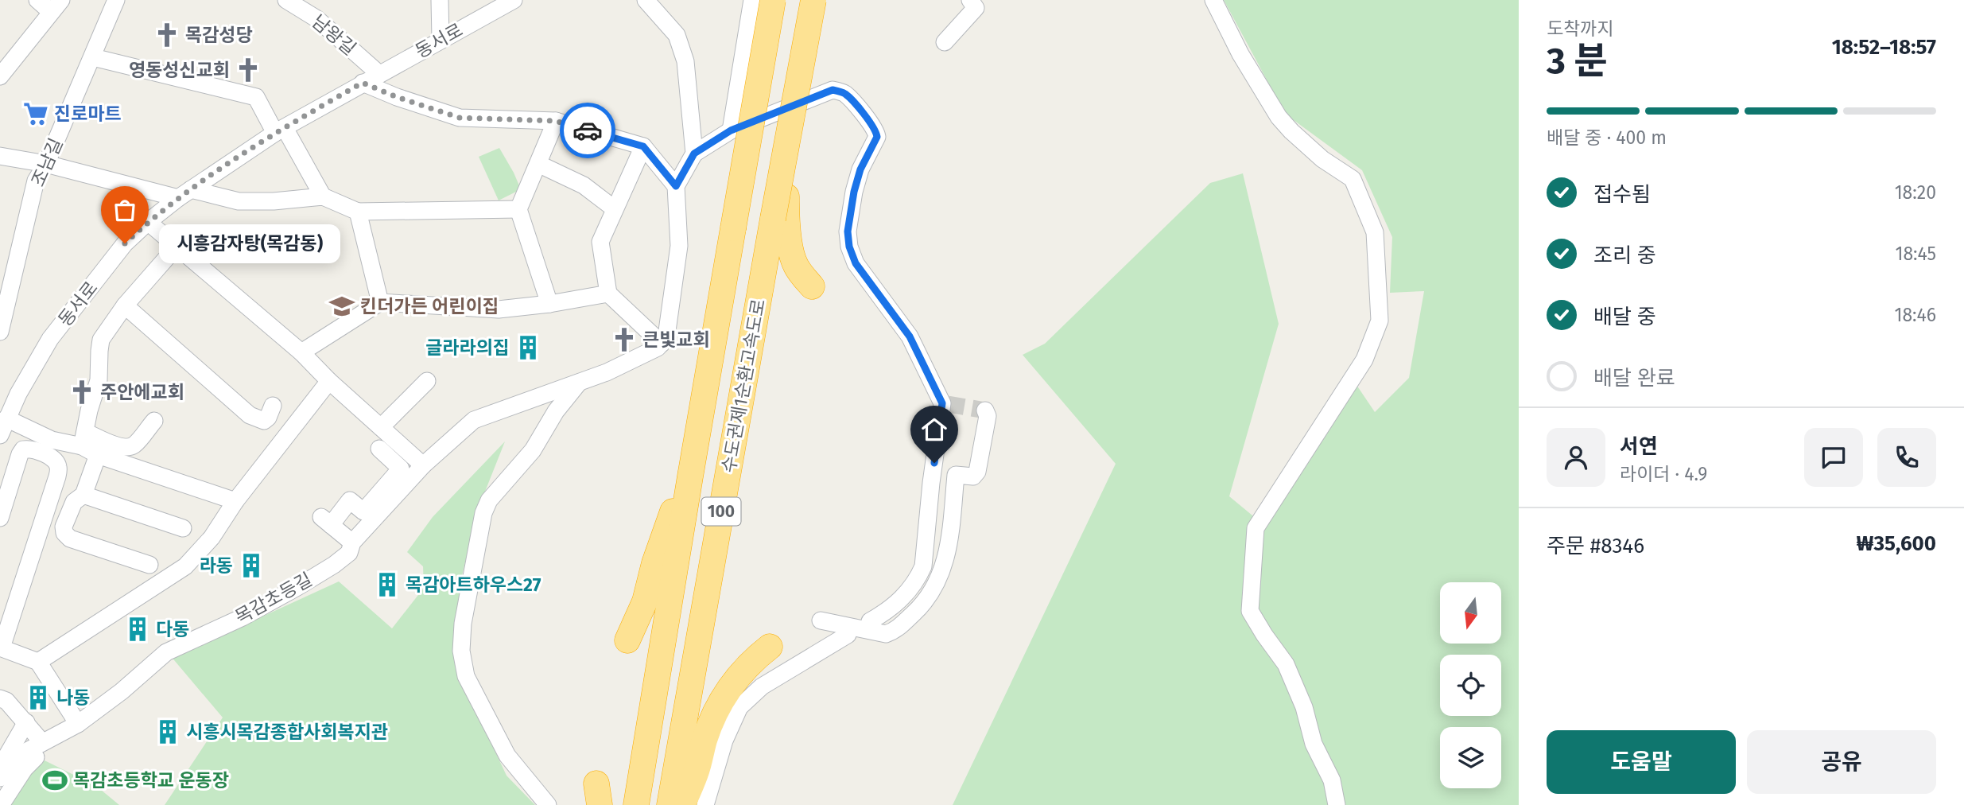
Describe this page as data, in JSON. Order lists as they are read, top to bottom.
{
  "streets": {
    "highway": ["수도권제1순환고속도로", "100"],
    "street": [
      "남왕길",
      "동서로",
      "조남길",
      "목감초등길"
    ]
  },
  "crossings": [
    ["남왕길", "동서로"]
  ],
  "places": {
    "church": [
      "목감성당",
      "영동성신교회",
      "큰빛교회",
      "주안에교회"
    ],
    "supermarket": ["진로마트"],
    "other": ["시흥감자탕(목감동)"],
    "school or university": ["킨더가든 어린이집"],
    "building": [
      "글라라의집",
      "라동",
      "목감아트하우스27",
      "다동",
      "나동",
      "시흥시목감종합사회복지관"
    ],
    "sports": ["목감초등학교 운동장"]
  },
  "north": "bottom",
  "page": {
    "heading": ["3 분", "도착까지", "18:52–18:57"],
    "panel": [
      "서연",
      "라이더 · 4.9",
      "주문 #8346",
      "₩35,600"
    ],
    "bar": "배달 중 · 400 m",
    "list": [
      ["접수됨", "18:20"],
      ["조리 중", "18:45"],
      ["배달 중", "18:46"],
      "배달 완료"
    ],
    "bubble": "시흥감자탕(목감동)",
    "buttons": ["도움말", "공유"]
  }
}
